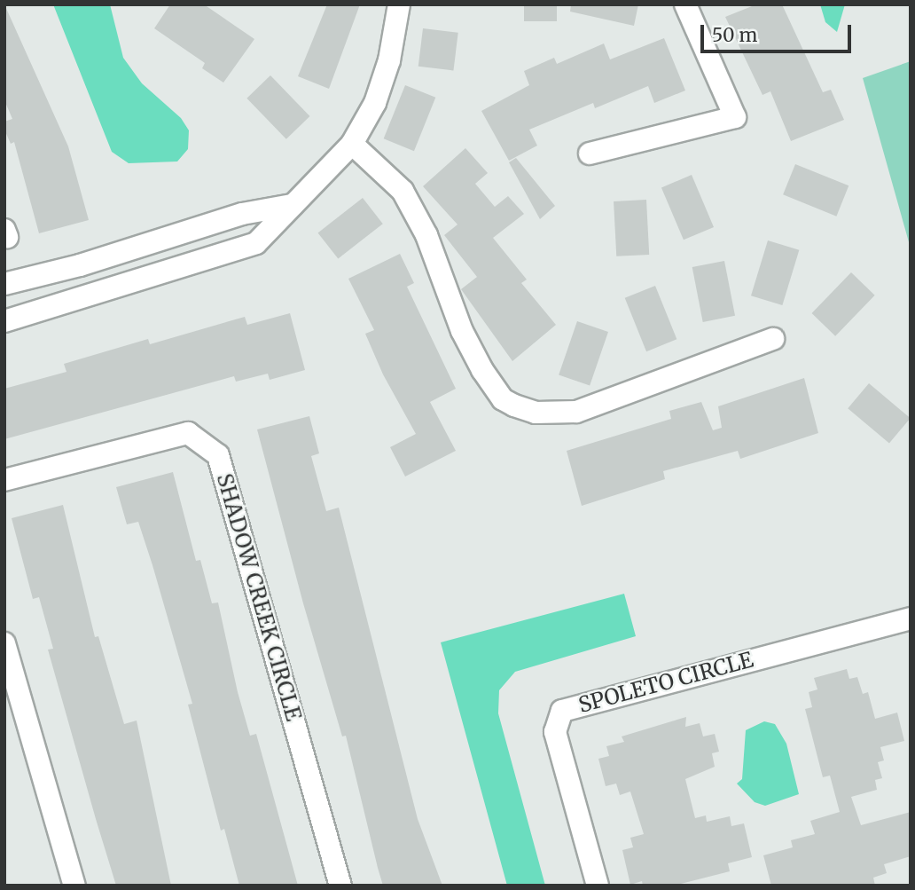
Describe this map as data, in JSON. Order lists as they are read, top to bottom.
{
  "streets": {
    "street": ["SHADOW CREEK CIRCLE", "SPOLETO CIRCLE"]
  },
  "scale_bar": "50 m"
}
